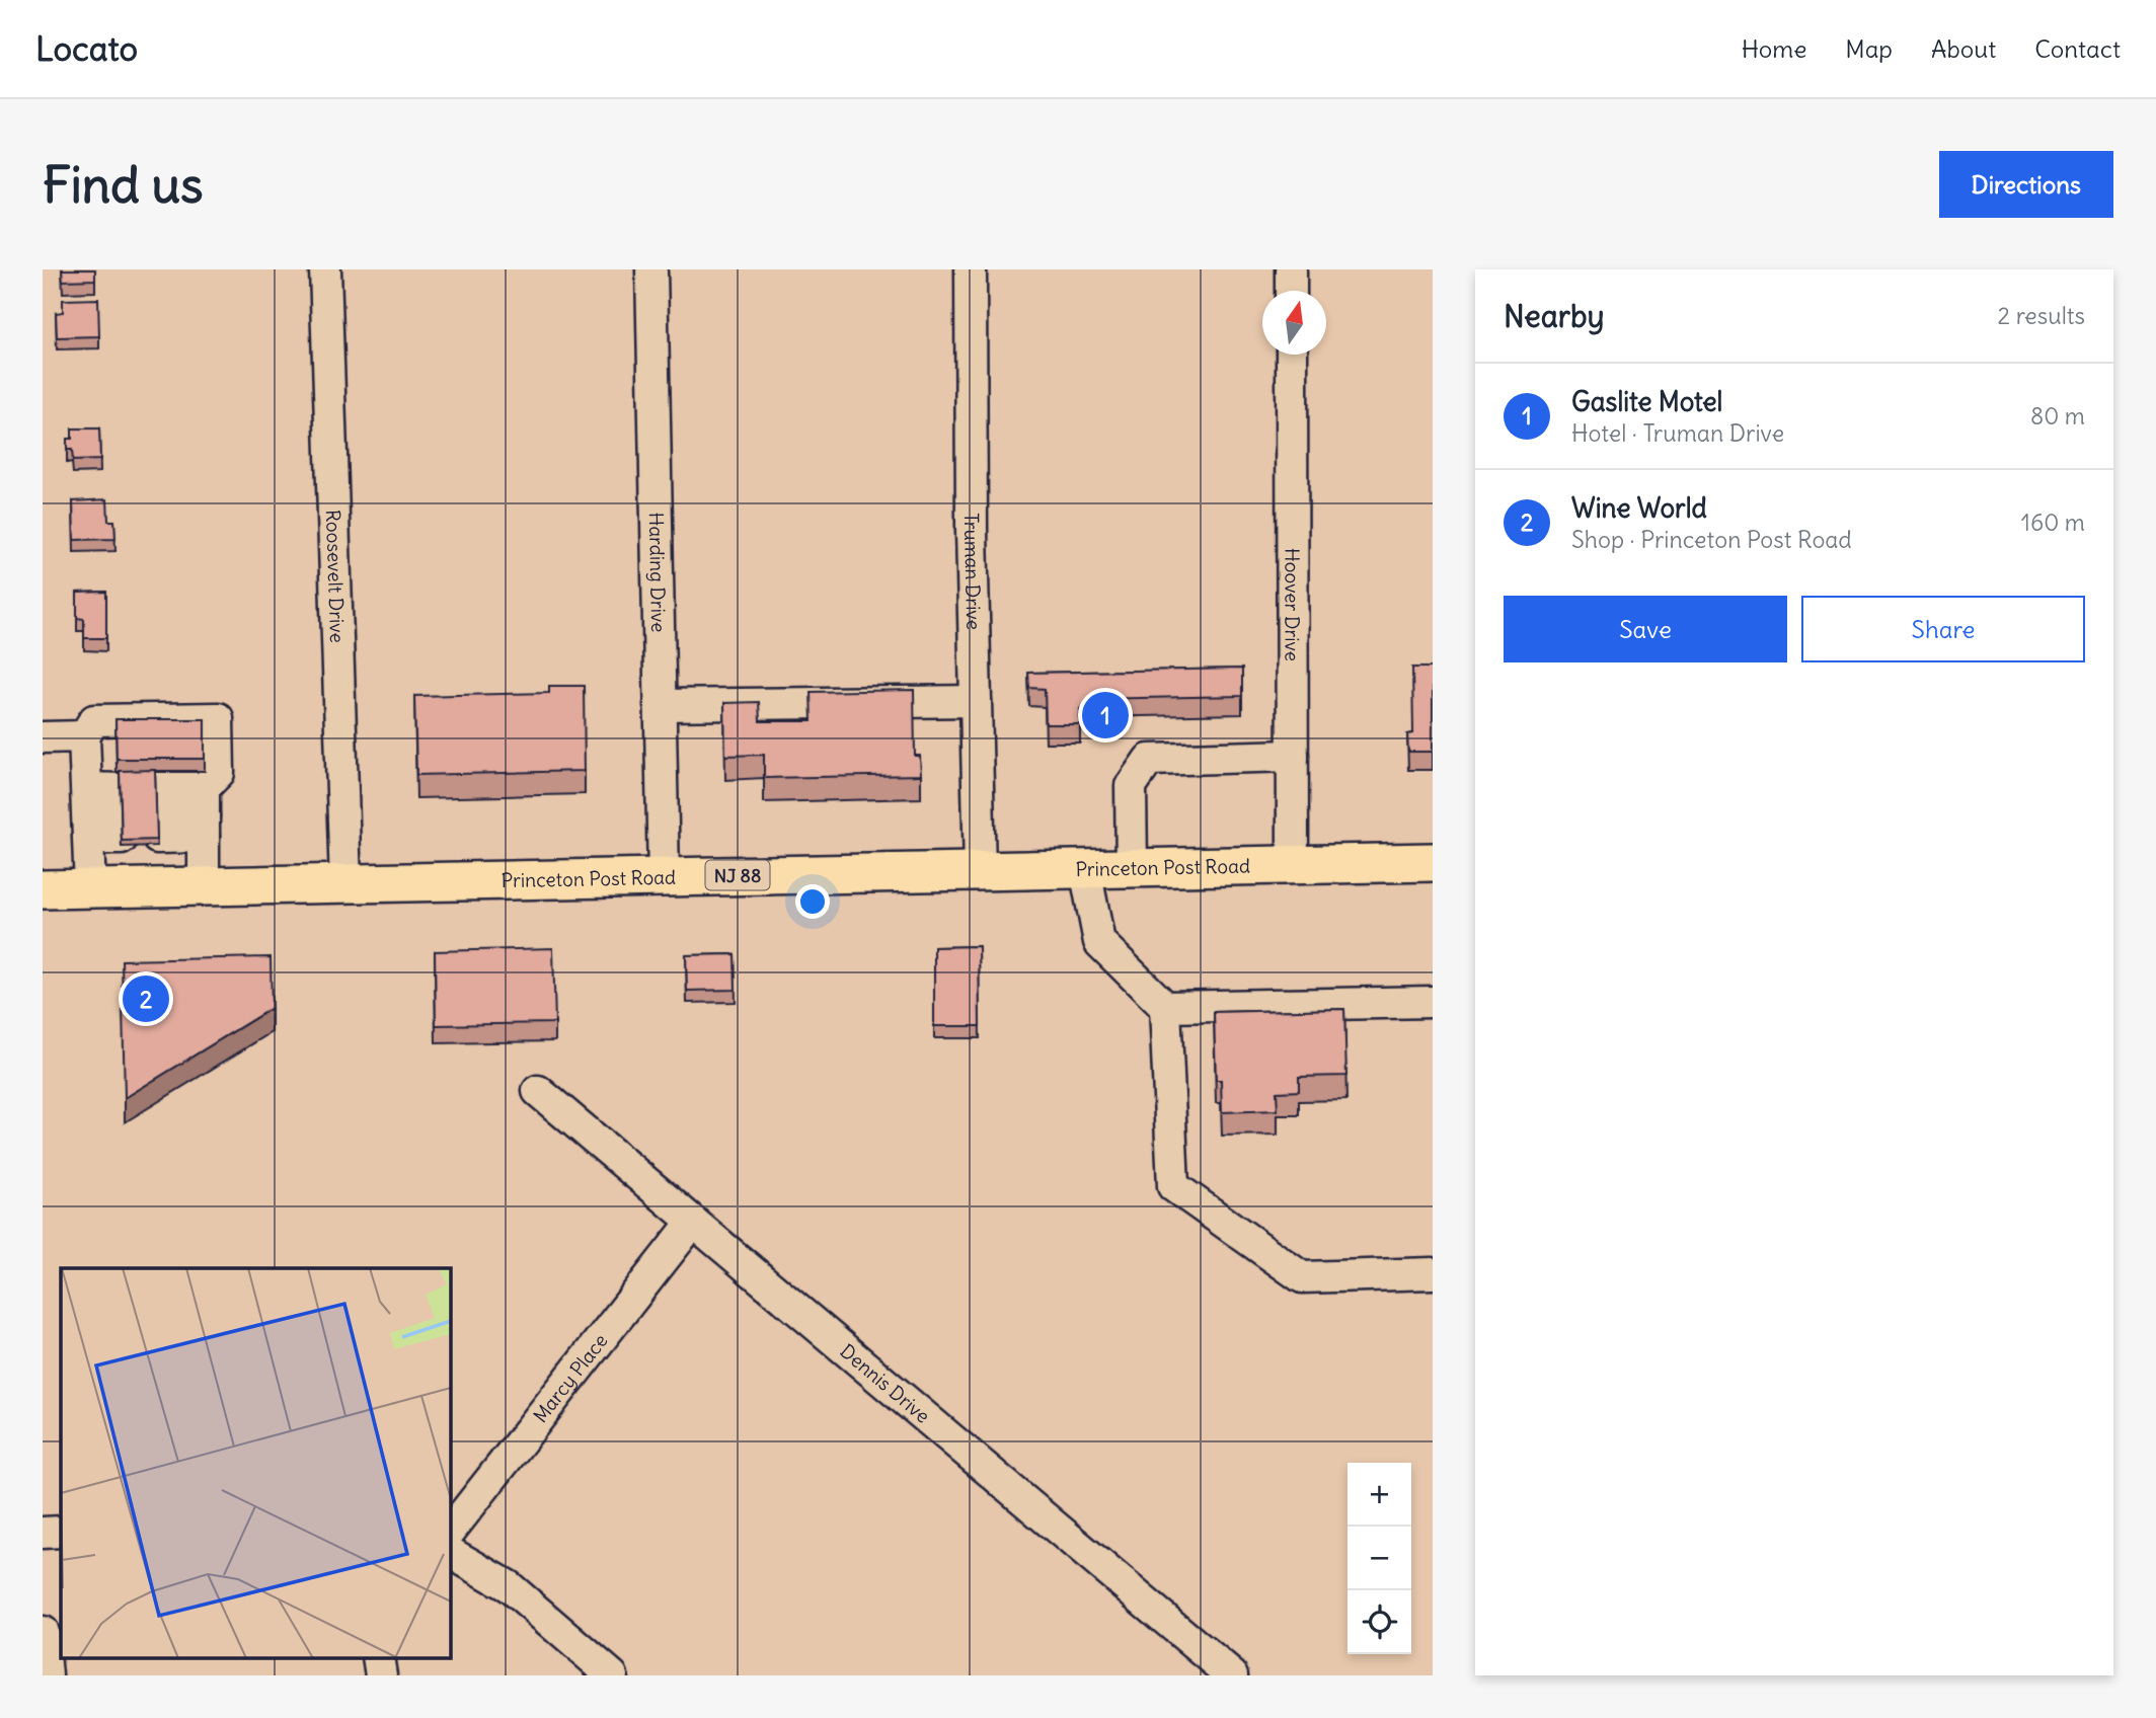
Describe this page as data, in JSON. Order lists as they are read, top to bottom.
{
  "streets": {
    "main road": ["Princeton Post Road", "NJ 88"],
    "street": [
      "Truman Drive",
      "Harding Drive",
      "Roosevelt Drive",
      "Hoover Drive",
      "Marcy Place",
      "Dennis Drive"
    ]
  },
  "crossings": [
    ["Truman Drive", "Princeton Post Road"],
    ["Harding Drive", "Princeton Post Road"],
    ["Roosevelt Drive", "Princeton Post Road"],
    ["Hoover Drive", "Princeton Post Road"],
    ["Marcy Place", "Dennis Drive"]
  ],
  "north": "top",
  "page": {
    "header": "Locato",
    "nav": [
      "Home",
      "Map",
      "About",
      "Contact"
    ],
    "buttons": [
      "Directions",
      ["Save", "Share"]
    ],
    "title": "Find us",
    "heading": ["Nearby", "2 results"],
    "list": [
      {
        "mark": "1",
        "name": "Gaslite Motel",
        "note": "Hotel · Truman Drive",
        "value": "80 m"
      },
      {
        "mark": "2",
        "name": "Wine World",
        "note": "Shop · Princeton Post Road",
        "value": "160 m"
      }
    ],
    "pins": ["1", "2"],
    "map_buttons": ["+", "−"]
  }
}
